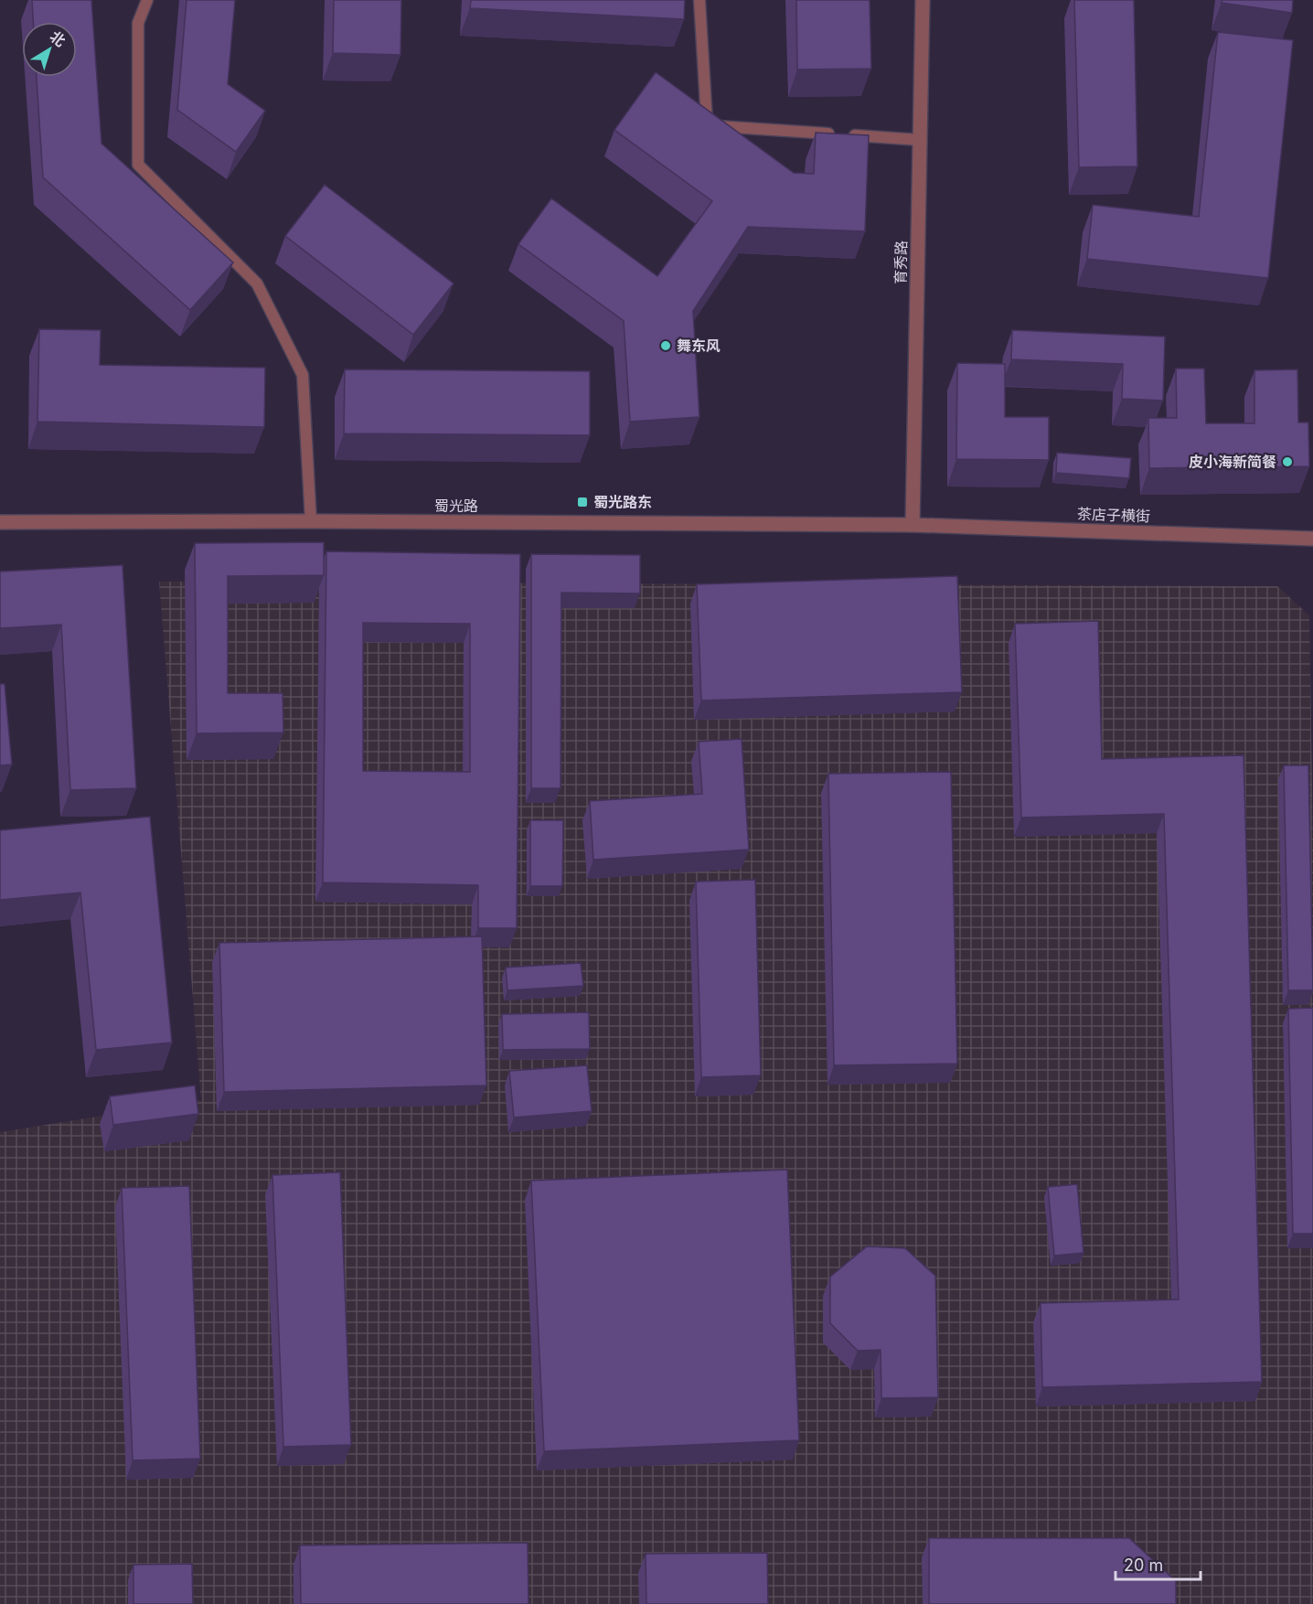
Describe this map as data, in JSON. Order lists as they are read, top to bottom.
{
  "streets": {
    "street": ["育秀路", "蜀光路", "茶店子横街"]
  },
  "crossings": [
    ["育秀路", "蜀光路"],
    ["育秀路", "茶店子横街"],
    ["蜀光路", "茶店子横街"]
  ],
  "places": {
    "other": ["舞东风", "皮小海新简餐"],
    "transit": ["蜀光路东"]
  },
  "scale_bar": "20 m",
  "north": "top right"
}
